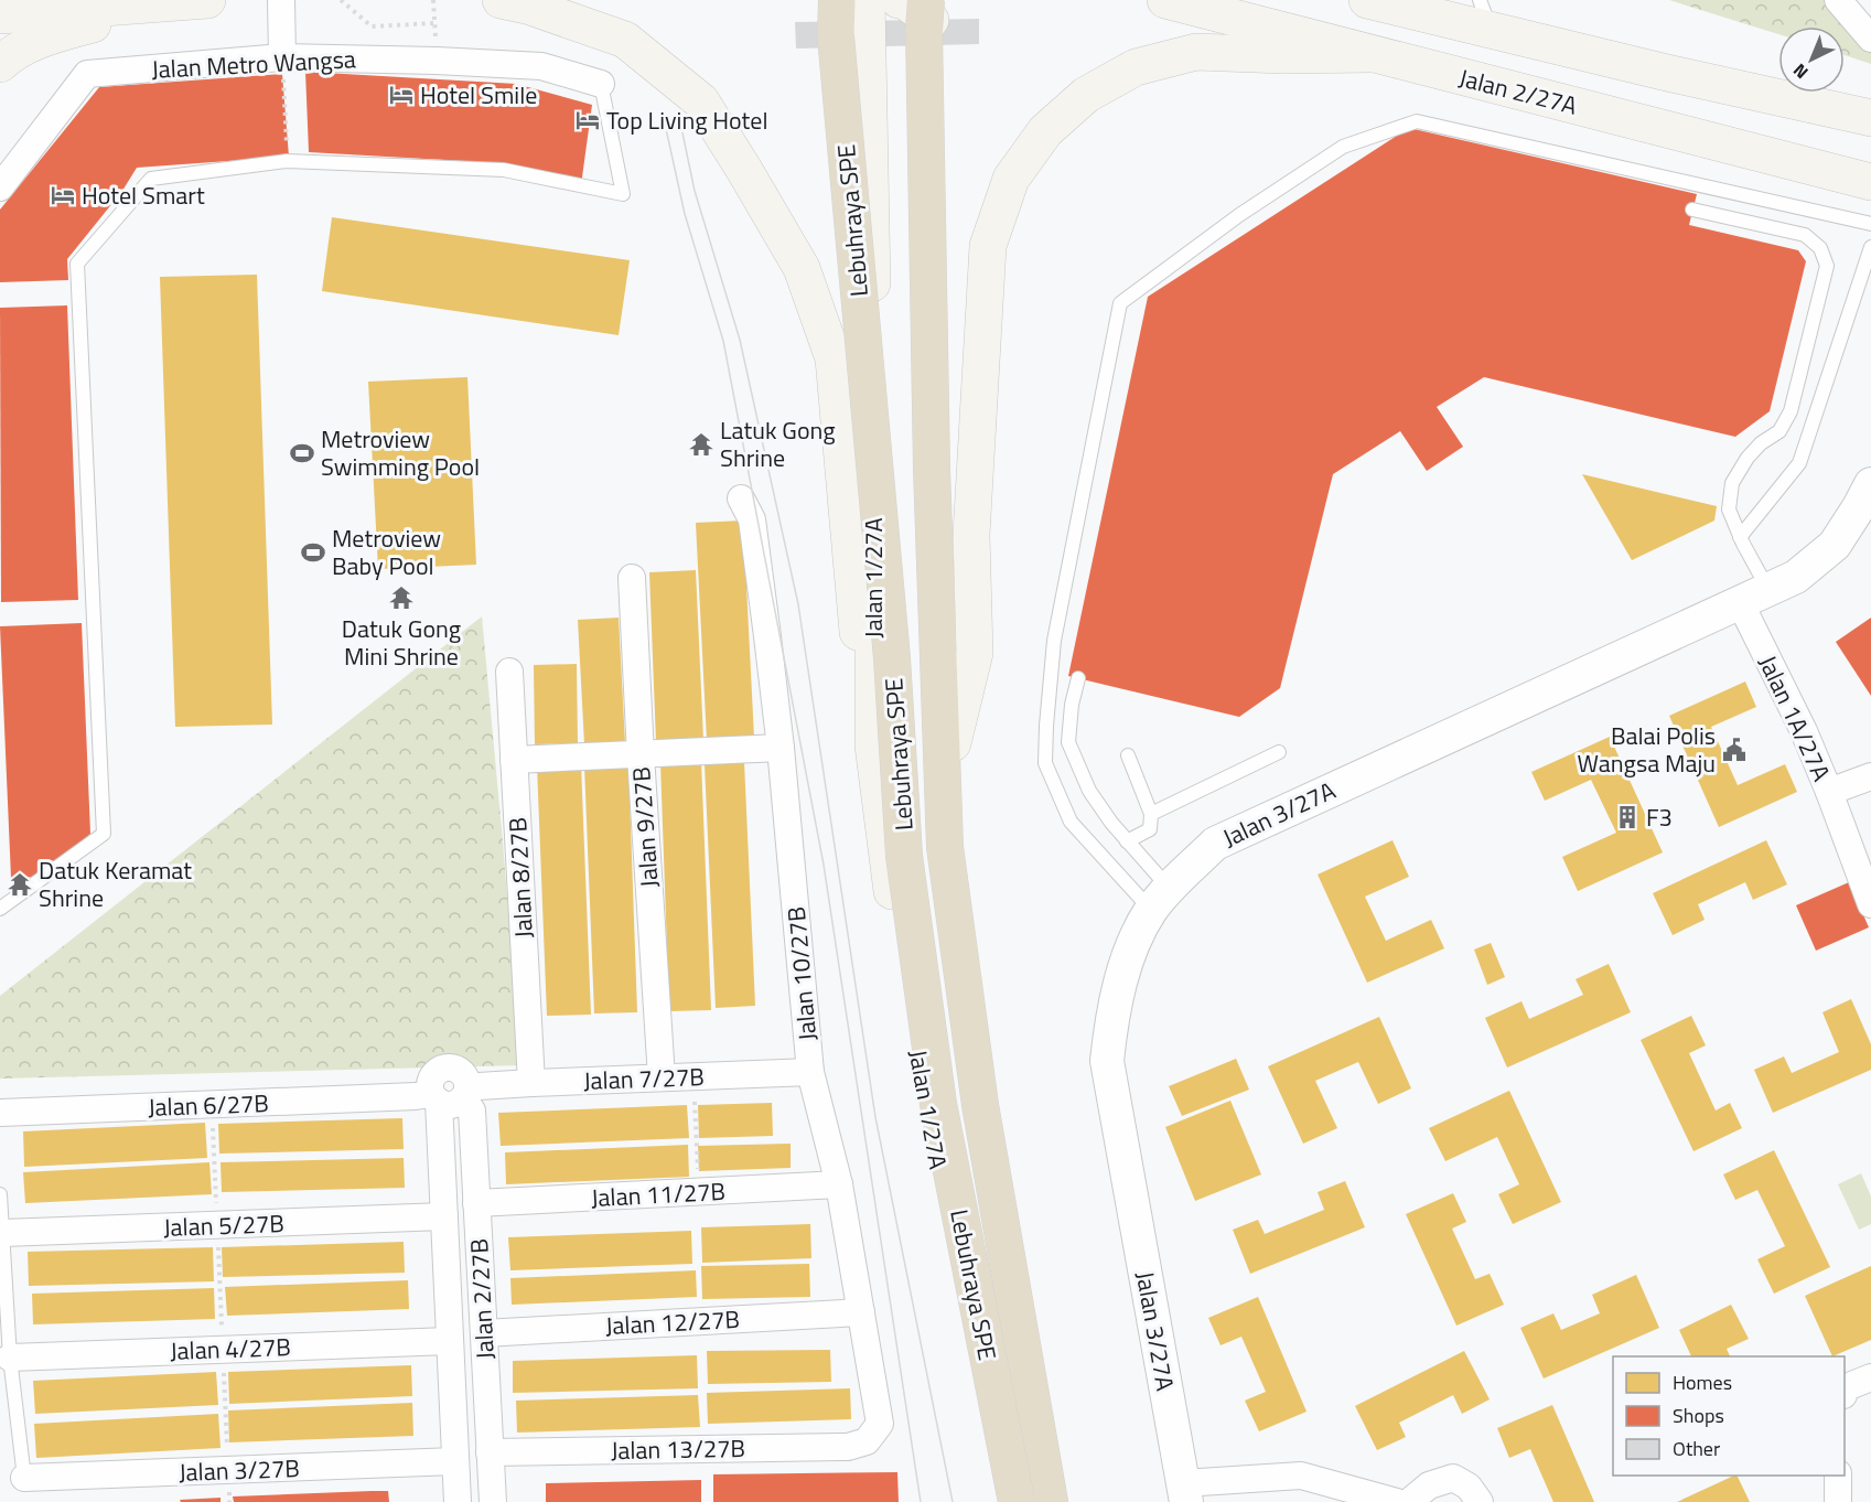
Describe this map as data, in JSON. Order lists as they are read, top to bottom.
{
  "streets": {
    "highway": ["Lebuhraya SPE"],
    "main road": ["Jalan 2/27A", "Jalan 1/27A"],
    "street": [
      "Jalan Metro Wangsa",
      "Jalan 1A/27A",
      "Jalan 3/27A",
      "Jalan 9/27B",
      "Jalan 8/27B",
      "Jalan 10/27B",
      "Jalan 7/27B",
      "Jalan 6/27B",
      "Jalan 11/27B",
      "Jalan 5/27B",
      "Jalan 2/27B",
      "Jalan 12/27B",
      "Jalan 4/27B",
      "Jalan 13/27B",
      "Jalan 3/27B"
    ]
  },
  "crossings": [
    ["Lebuhraya SPE", "Jalan 1/27A"],
    ["Jalan 1A/27A", "Jalan 3/27A"],
    ["Jalan 9/27B", "Jalan 7/27B"],
    ["Jalan 8/27B", "Jalan 7/27B"],
    ["Jalan 10/27B", "Jalan 7/27B"],
    ["Jalan 10/27B", "Jalan 11/27B"],
    ["Jalan 10/27B", "Jalan 12/27B"],
    ["Jalan 10/27B", "Jalan 13/27B"],
    ["Jalan 7/27B", "Jalan 6/27B"],
    ["Jalan 7/27B", "Jalan 2/27B"],
    ["Jalan 6/27B", "Jalan 2/27B"],
    ["Jalan 11/27B", "Jalan 2/27B"],
    ["Jalan 5/27B", "Jalan 2/27B"],
    ["Jalan 2/27B", "Jalan 12/27B"],
    ["Jalan 2/27B", "Jalan 4/27B"],
    ["Jalan 2/27B", "Jalan 13/27B"],
    ["Jalan 2/27B", "Jalan 3/27B"]
  ],
  "places": {
    "hotel": ["Hotel Smile", "Top Living Hotel", "Hotel Smart"],
    "temple": ["Latuk Gong Shrine", "Datuk Gong Mini Shrine", "Datuk Keramat Shrine"],
    "sports": ["Metroview Swimming Pool", "Metroview Baby Pool"],
    "public building": ["Balai Polis Wangsa Maju"],
    "building": ["F3"]
  },
  "legend": ["Homes", "Shops", "Other"],
  "north": "bottom left"
}
